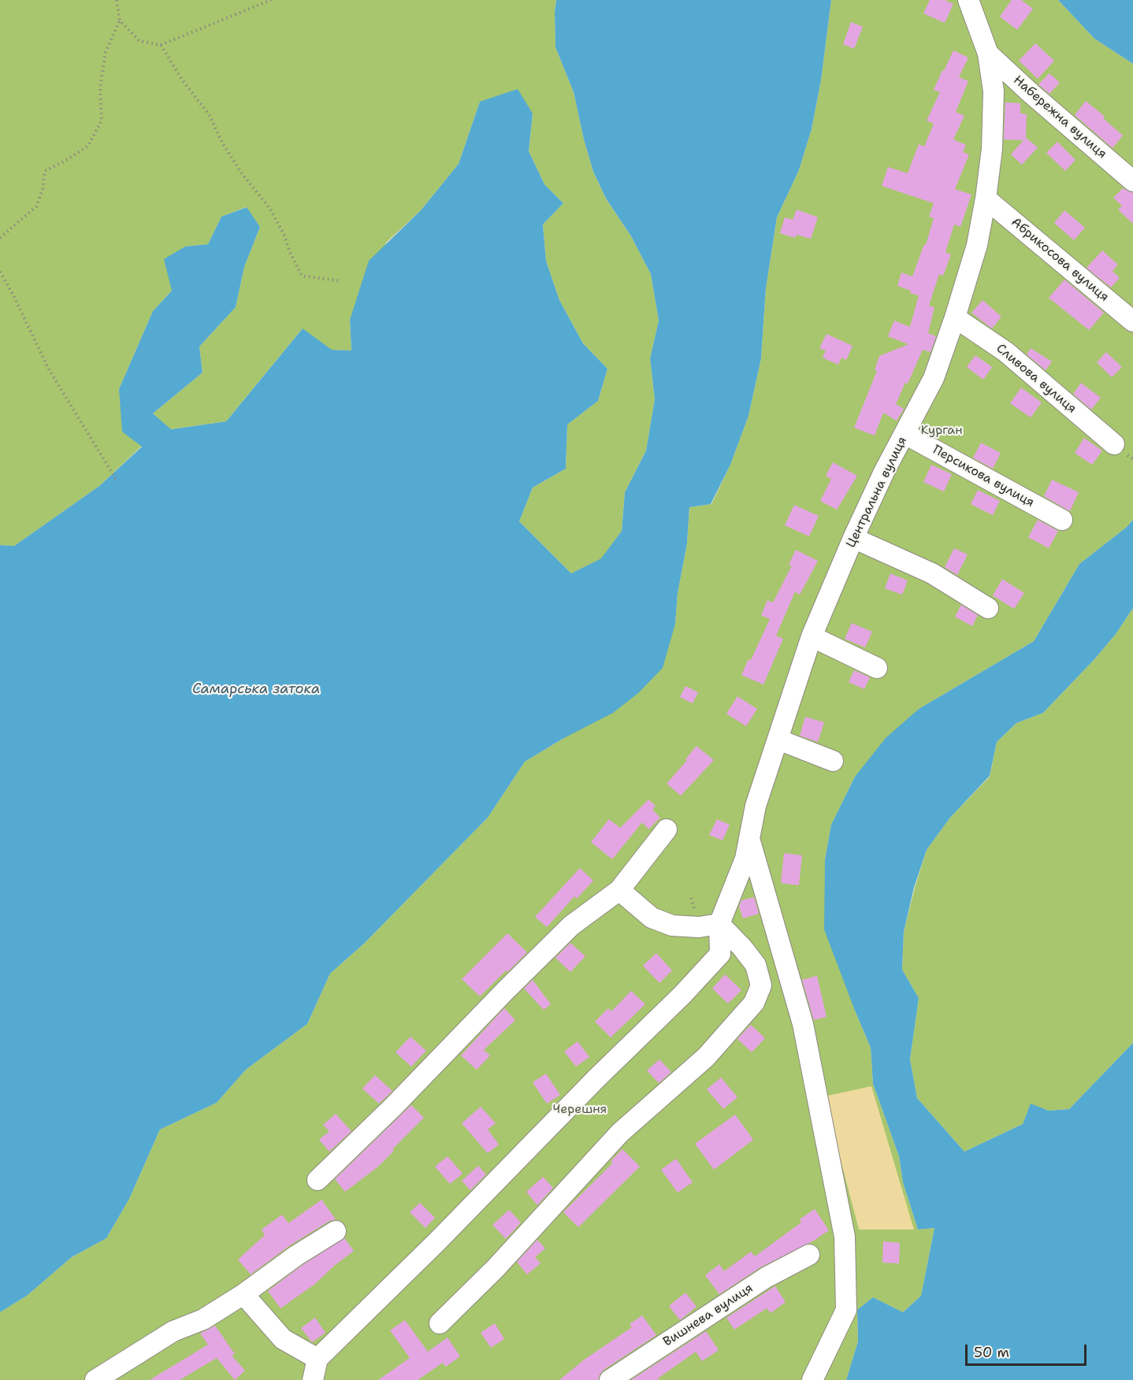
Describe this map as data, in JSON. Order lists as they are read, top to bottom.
{
  "streets": {
    "street": [
      "Набережна вулиця",
      "Абрикосова вулиця",
      "Сливова вулиця",
      "Персикова вулиця",
      "Центральна вулиця",
      "Вишнева вулиця"
    ]
  },
  "crossings": [
    ["Набережна вулиця", "Центральна вулиця"],
    ["Абрикосова вулиця", "Центральна вулиця"],
    ["Сливова вулиця", "Центральна вулиця"],
    ["Персикова вулиця", "Центральна вулиця"]
  ],
  "water": ["Самарська затока"],
  "parks": ["Курган", "Черешня"],
  "scale_bar": "50 m"
}
